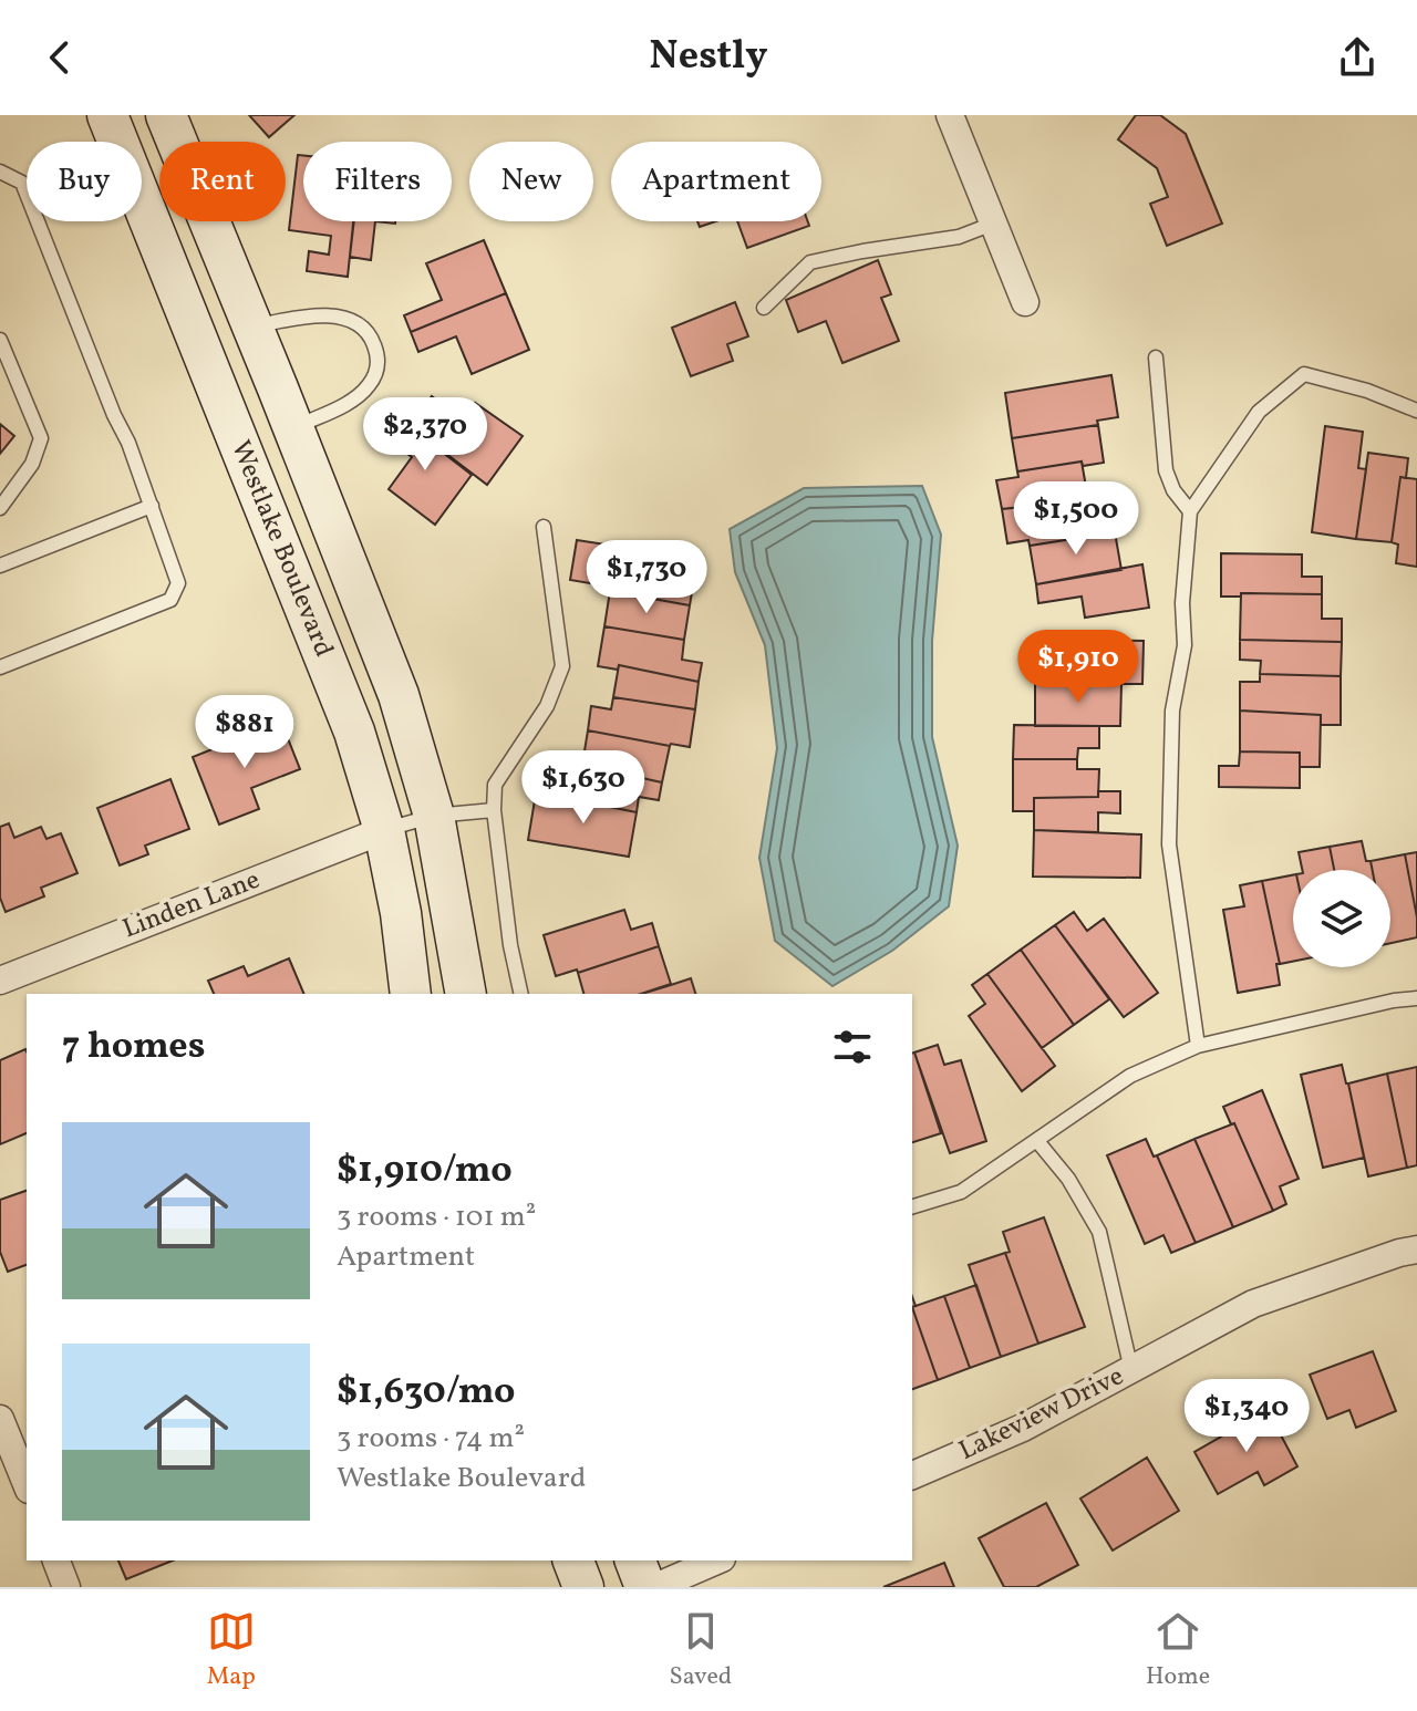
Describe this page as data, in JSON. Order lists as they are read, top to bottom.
{
  "streets": {
    "street": ["Westlake Boulevard", "Linden Lane", "Lakeview Drive"]
  },
  "crossings": [
    ["Westlake Boulevard", "Linden Lane"]
  ],
  "page": {
    "header": "Nestly",
    "chip": [
      "Buy",
      "Rent",
      "Filters",
      "New",
      "Apartment"
    ],
    "price": [
      "$2,370",
      "$1,500",
      "$1,730",
      "$1,910",
      "$881",
      "$1,630",
      "$1,340"
    ],
    "heading": "7 homes",
    "list": [
      {
        "name": "$1,910/mo",
        "note": "3 rooms · 101 m² · Apartment"
      },
      {
        "name": "$1,630/mo",
        "note": "3 rooms · 74 m² · Westlake Boulevard"
      }
    ],
    "tabs": ["Map", "Saved", "Home"]
  }
}
